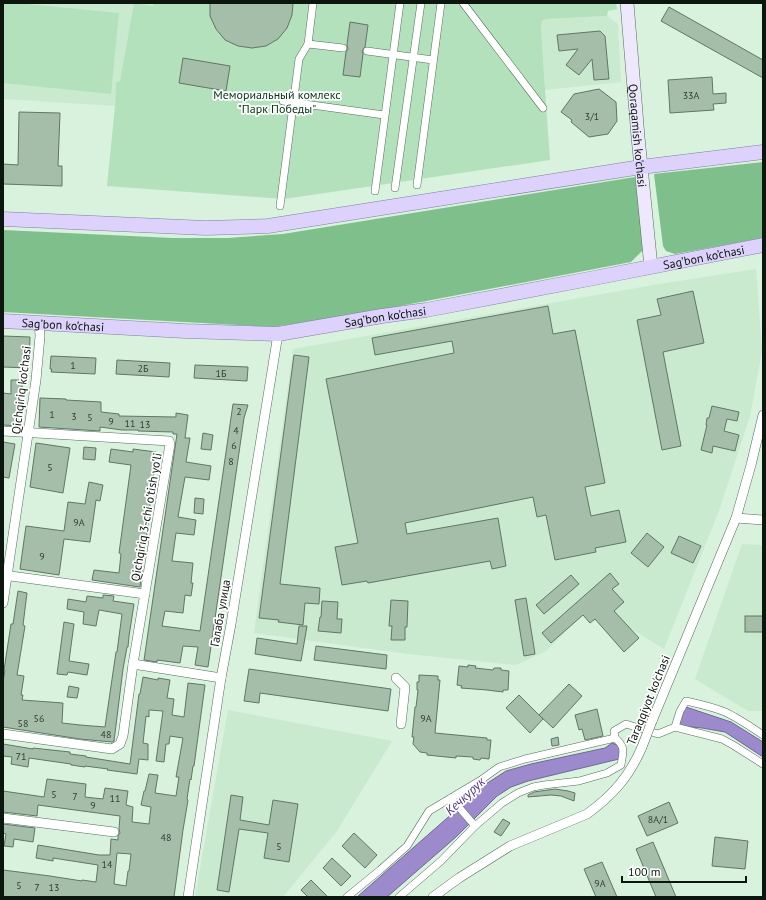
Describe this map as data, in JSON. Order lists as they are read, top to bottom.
{
  "streets": {
    "main road": ["Qoraqamish ko'chasi", "Sag’bon ko’chasi"],
    "street": [
      "Qichqiriq ko'chasi",
      "Qichqiriq 3-chi o'tish yo'li",
      "Галаба улица",
      "Taraqqiyot ko'chasi"
    ]
  },
  "crossings": [
    ["Qoraqamish ko'chasi", "Sag’bon ko’chasi"],
    ["Sag’bon ko’chasi", "Qichqiriq ko'chasi"],
    ["Sag’bon ko’chasi", "Галаба улица"],
    ["Qichqiriq ko'chasi", "Qichqiriq 3-chi o'tish yo'li"]
  ],
  "water": ["Кечкурук"],
  "parks": ["Мемориальный комлекс \"Парк Победы\""],
  "house_numbers": [
    "33A",
    "3/1",
    "1",
    "2Б",
    "1Б",
    "2",
    "1",
    "3",
    "5",
    "9",
    "11",
    "13",
    "4",
    "6",
    "8",
    "5",
    "9A",
    "9",
    "56",
    "9A",
    "58",
    "48",
    "71",
    "5",
    "7",
    "11",
    "9",
    "8A/1",
    "48",
    "5",
    "14",
    "9A",
    "5",
    "7",
    "13"
  ],
  "scale_bar": "100 m"
}
